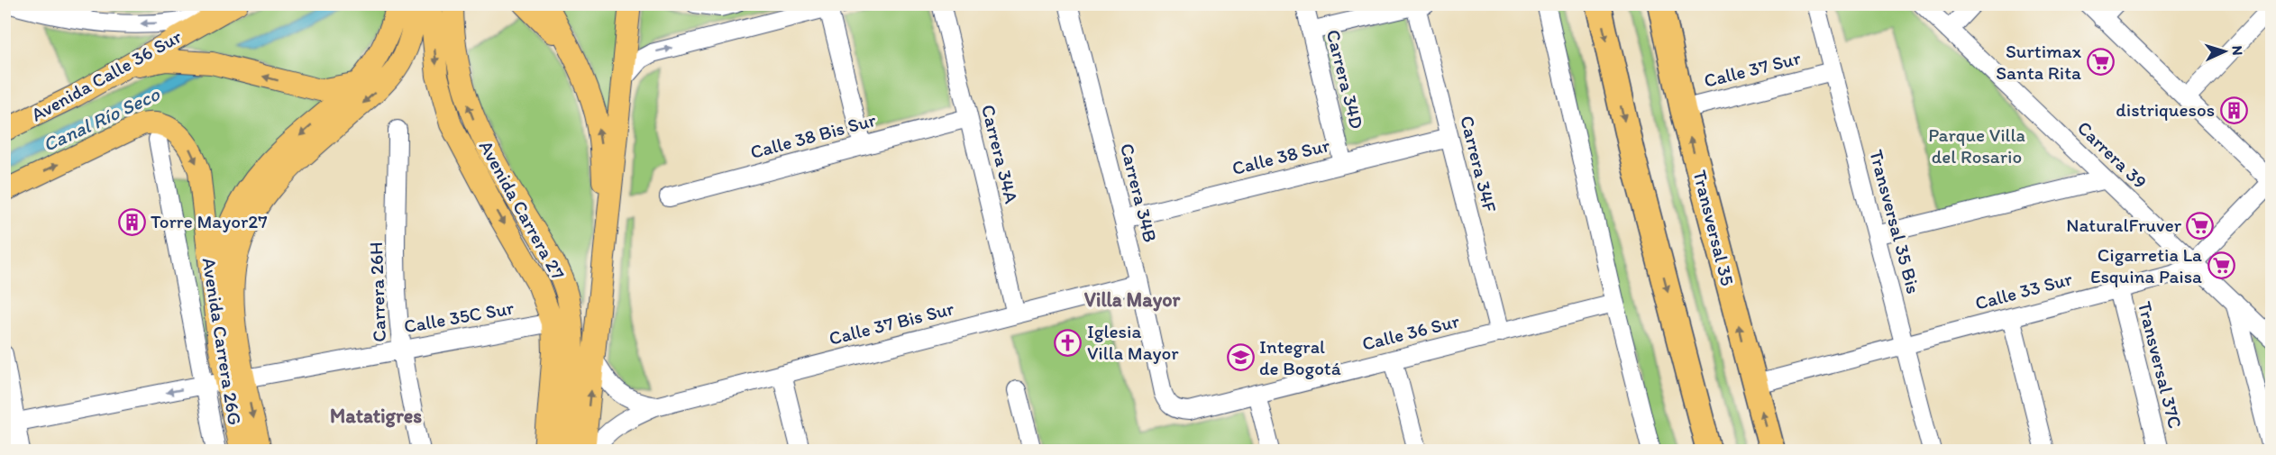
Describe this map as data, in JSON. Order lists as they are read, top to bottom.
{
  "streets": {
    "highway": ["Transversal 35"],
    "main road": ["Avenida Calle 36 Sur", "Avenida Carrera 27", "Avenida Carrera 26G"],
    "street": [
      "Calle 37 Sur",
      "Carrera 34D",
      "Calle 38 Bis Sur",
      "Carrera 34A",
      "Carrera 39",
      "Calle 38 Sur",
      "Carrera 34F",
      "Carrera 34B",
      "Transversal 35 Bis",
      "Calle 33 Sur",
      "Carrera 26H",
      "Calle 35C Sur",
      "Calle 37 Bis Sur",
      "Calle 36 Sur",
      "Transversal 37C"
    ]
  },
  "crossings": [
    ["Calle 37 Sur", "Transversal 35 Bis"],
    ["Calle 37 Sur", "Transversal 35"],
    ["Carrera 34D", "Calle 38 Sur"],
    ["Calle 38 Bis Sur", "Carrera 34A"],
    ["Carrera 34A", "Calle 37 Bis Sur"],
    ["Carrera 39", "Calle 33 Sur"],
    ["Calle 38 Sur", "Carrera 34F"],
    ["Calle 38 Sur", "Carrera 34B"],
    ["Carrera 34F", "Calle 36 Sur"],
    ["Carrera 34B", "Calle 37 Bis Sur"],
    ["Carrera 34B", "Calle 36 Sur"],
    ["Transversal 35 Bis", "Calle 33 Sur"],
    ["Transversal 35", "Calle 33 Sur"],
    ["Calle 33 Sur", "Transversal 37C"],
    ["Carrera 26H", "Calle 35C Sur"],
    ["Calle 35C Sur", "Avenida Carrera 26G"]
  ],
  "one_way": ["Calle 35C Sur"],
  "districts": ["Villa Mayor", "Matatigres"],
  "water": ["Canal Río Seco"],
  "parks": ["Parque Villa del Rosario"],
  "places": {
    "supermarket": ["Surtimax Santa Rita", "NaturalFruver", "Cigarretia La Esquina Paisa"],
    "building": ["distriquesos", "Torre Mayor27"],
    "church": ["Iglesia Villa Mayor"],
    "school or university": ["Integral de Bogotá"]
  },
  "north": "right"
}
